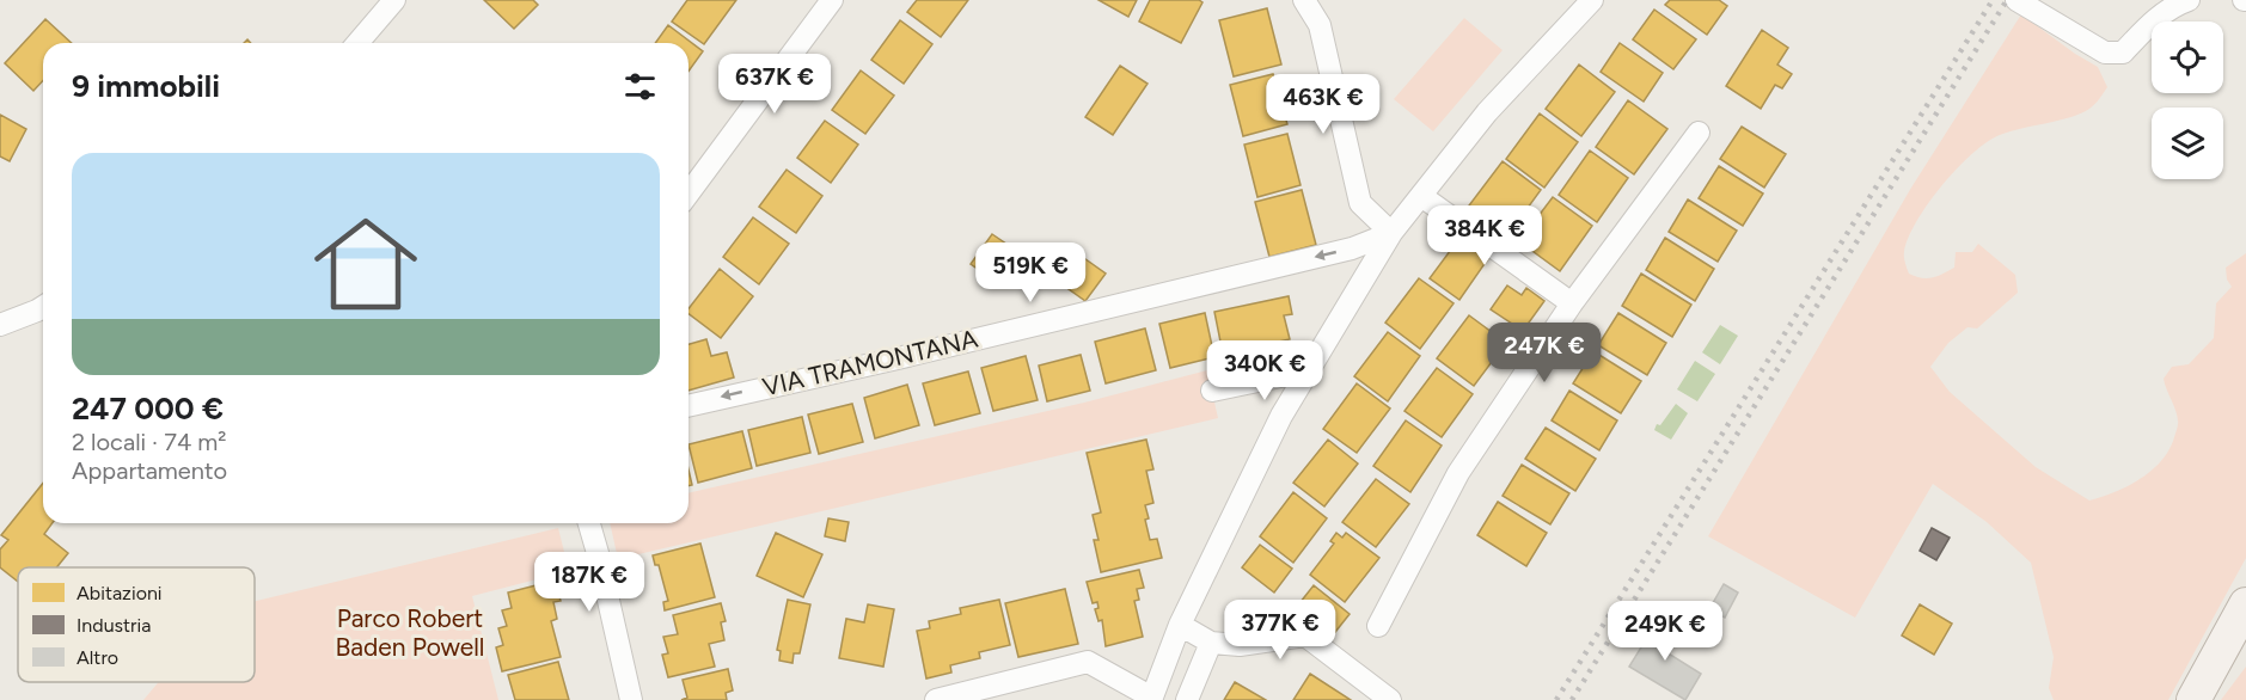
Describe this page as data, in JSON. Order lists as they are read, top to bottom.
{
  "streets": {
    "street": ["VIA TRAMONTANA"]
  },
  "one_way": ["VIA TRAMONTANA"],
  "parks": ["Parco Robert Baden Powell"],
  "legend": ["Abitazioni", "Industria", "Altro"],
  "page": {
    "heading": "9 immobili",
    "price": [
      "637K €",
      "463K €",
      "384K €",
      "519K €",
      "247K €",
      "340K €",
      "187K €",
      "377K €",
      "249K €"
    ],
    "list": [
      {
        "name": "247 000 €",
        "note": "2 locali · 74 m² · Appartamento"
      }
    ]
  }
}
